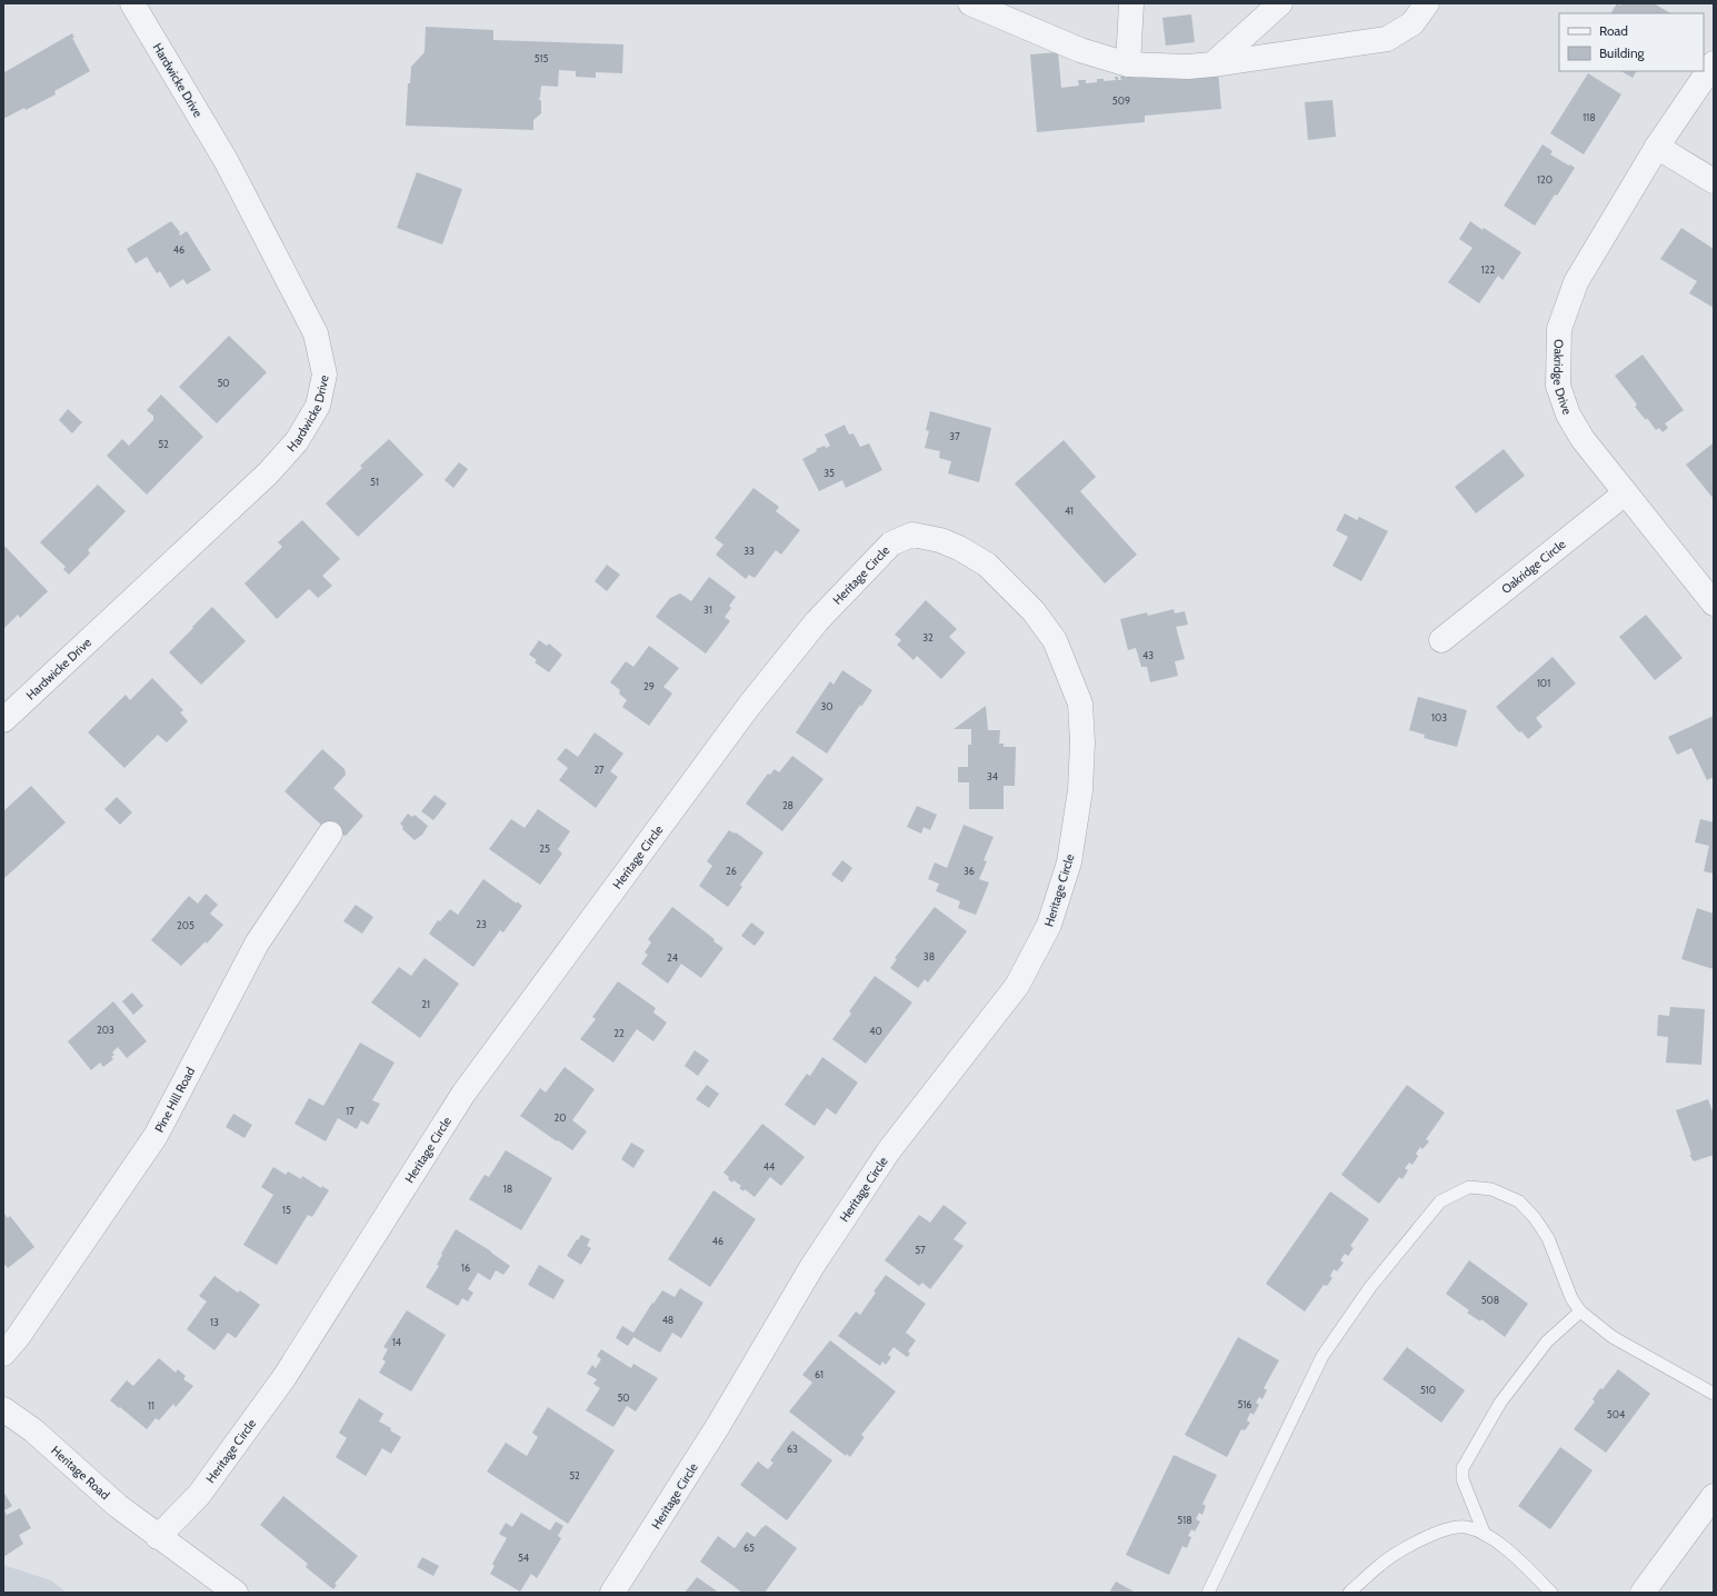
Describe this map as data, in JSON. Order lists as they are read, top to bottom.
{
  "streets": {
    "street": [
      "Hardwicke Drive",
      "Oakridge Drive",
      "Oakridge Circle",
      "Heritage Circle",
      "Pine Hill Road",
      "Heritage Road"
    ]
  },
  "crossings": [
    ["Oakridge Drive", "Oakridge Circle"],
    ["Heritage Circle", "Heritage Road"]
  ],
  "house_numbers": [
    "515",
    "509",
    "118",
    "120",
    "46",
    "122",
    "50",
    "37",
    "52",
    "35",
    "51",
    "41",
    "33",
    "31",
    "32",
    "43",
    "101",
    "29",
    "30",
    "103",
    "27",
    "34",
    "28",
    "25",
    "26",
    "36",
    "23",
    "205",
    "38",
    "24",
    "21",
    "203",
    "40",
    "22",
    "17",
    "20",
    "44",
    "18",
    "15",
    "46",
    "57",
    "16",
    "508",
    "48",
    "13",
    "14",
    "61",
    "510",
    "50",
    "516",
    "11",
    "504",
    "63",
    "52",
    "518",
    "65",
    "54"
  ],
  "legend": ["Road", "Building"]
}
